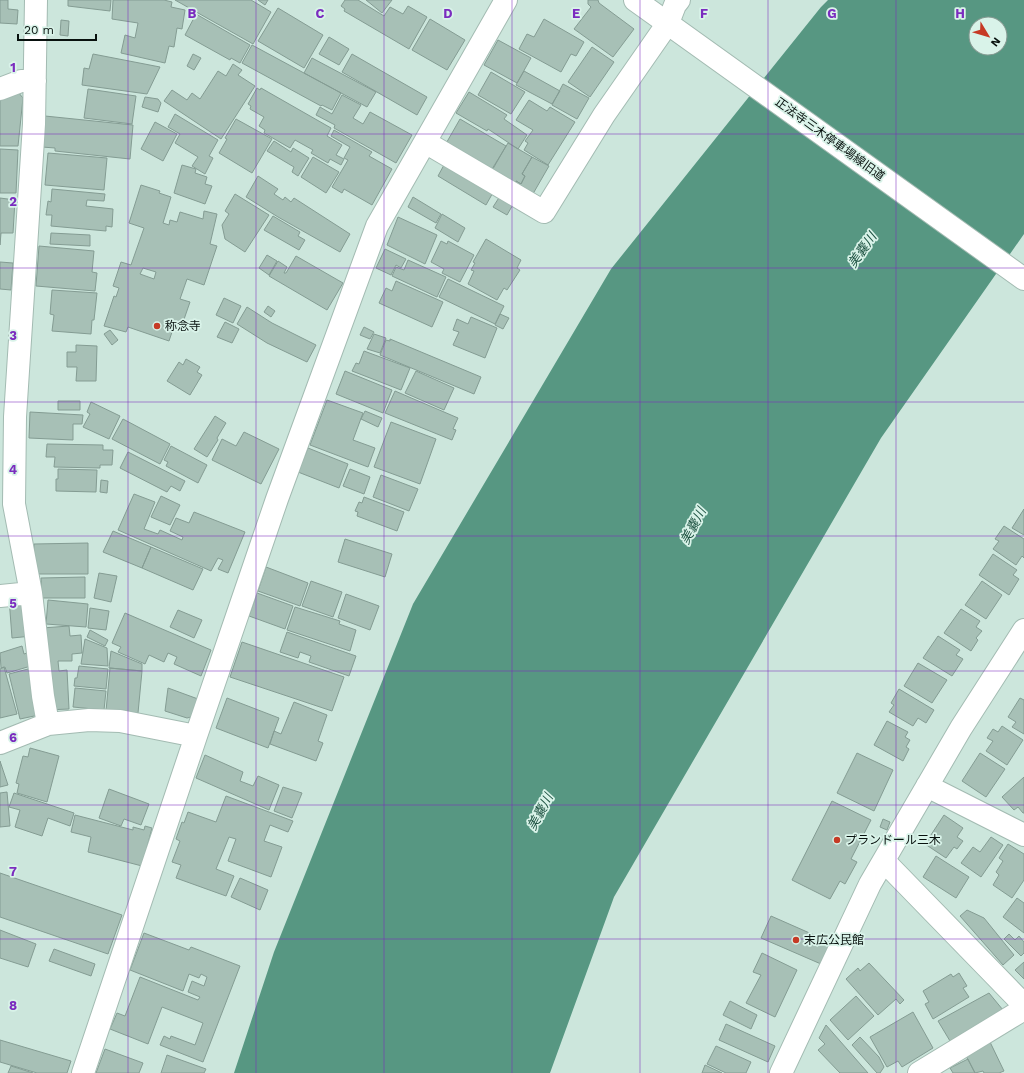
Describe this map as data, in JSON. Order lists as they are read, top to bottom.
{
  "streets": {
    "street": ["正法寺三木停車場線旧道"]
  },
  "water": ["美嚢川"],
  "places": ["称念寺", "プランドール三木", "末広公民館"],
  "scale_bar": "20 m",
  "north": "bottom right",
  "grid": {
    "columns": [
      "B",
      "C",
      "D",
      "E",
      "F",
      "G",
      "H"
    ],
    "rows": [
      "1",
      "2",
      "3",
      "4",
      "5",
      "6",
      "7",
      "8"
    ]
  }
}
